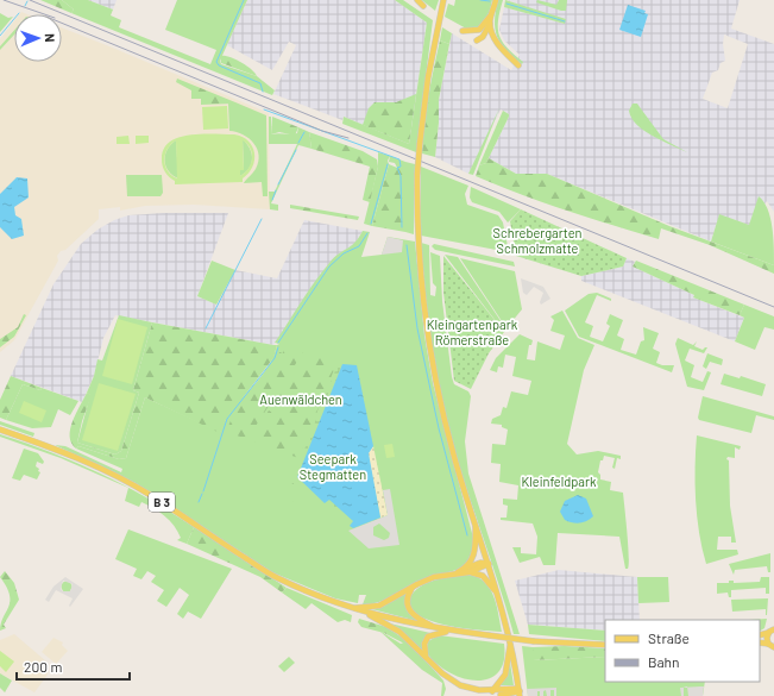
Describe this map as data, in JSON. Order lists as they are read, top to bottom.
{
  "streets": {
    "main road": ["B 3"]
  },
  "parks": [
    "Schrebergarten Schmolzmatte",
    "Kleingartenpark Römerstraße",
    "Auenwäldchen",
    "Seepark Stegmatten",
    "Kleinfeldpark"
  ],
  "legend": ["Straße", "Bahn"],
  "scale_bar": "200 m",
  "north": "right"
}
